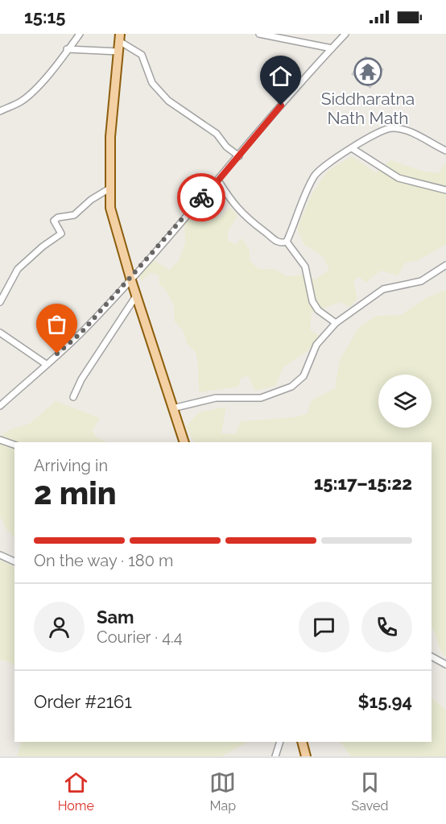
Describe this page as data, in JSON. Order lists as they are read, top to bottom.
{
  "places": {
    "temple": ["Siddharatna Nath Math"]
  },
  "page": {
    "status": "15:15",
    "heading": ["2 min", "Arriving in", "15:17–15:22"],
    "panel": [
      "Sam",
      "Courier · 4.4",
      "Order #2161",
      "$15.94"
    ],
    "bar": "On the way · 180 m",
    "tabs": ["Home", "Map", "Saved"]
  }
}
